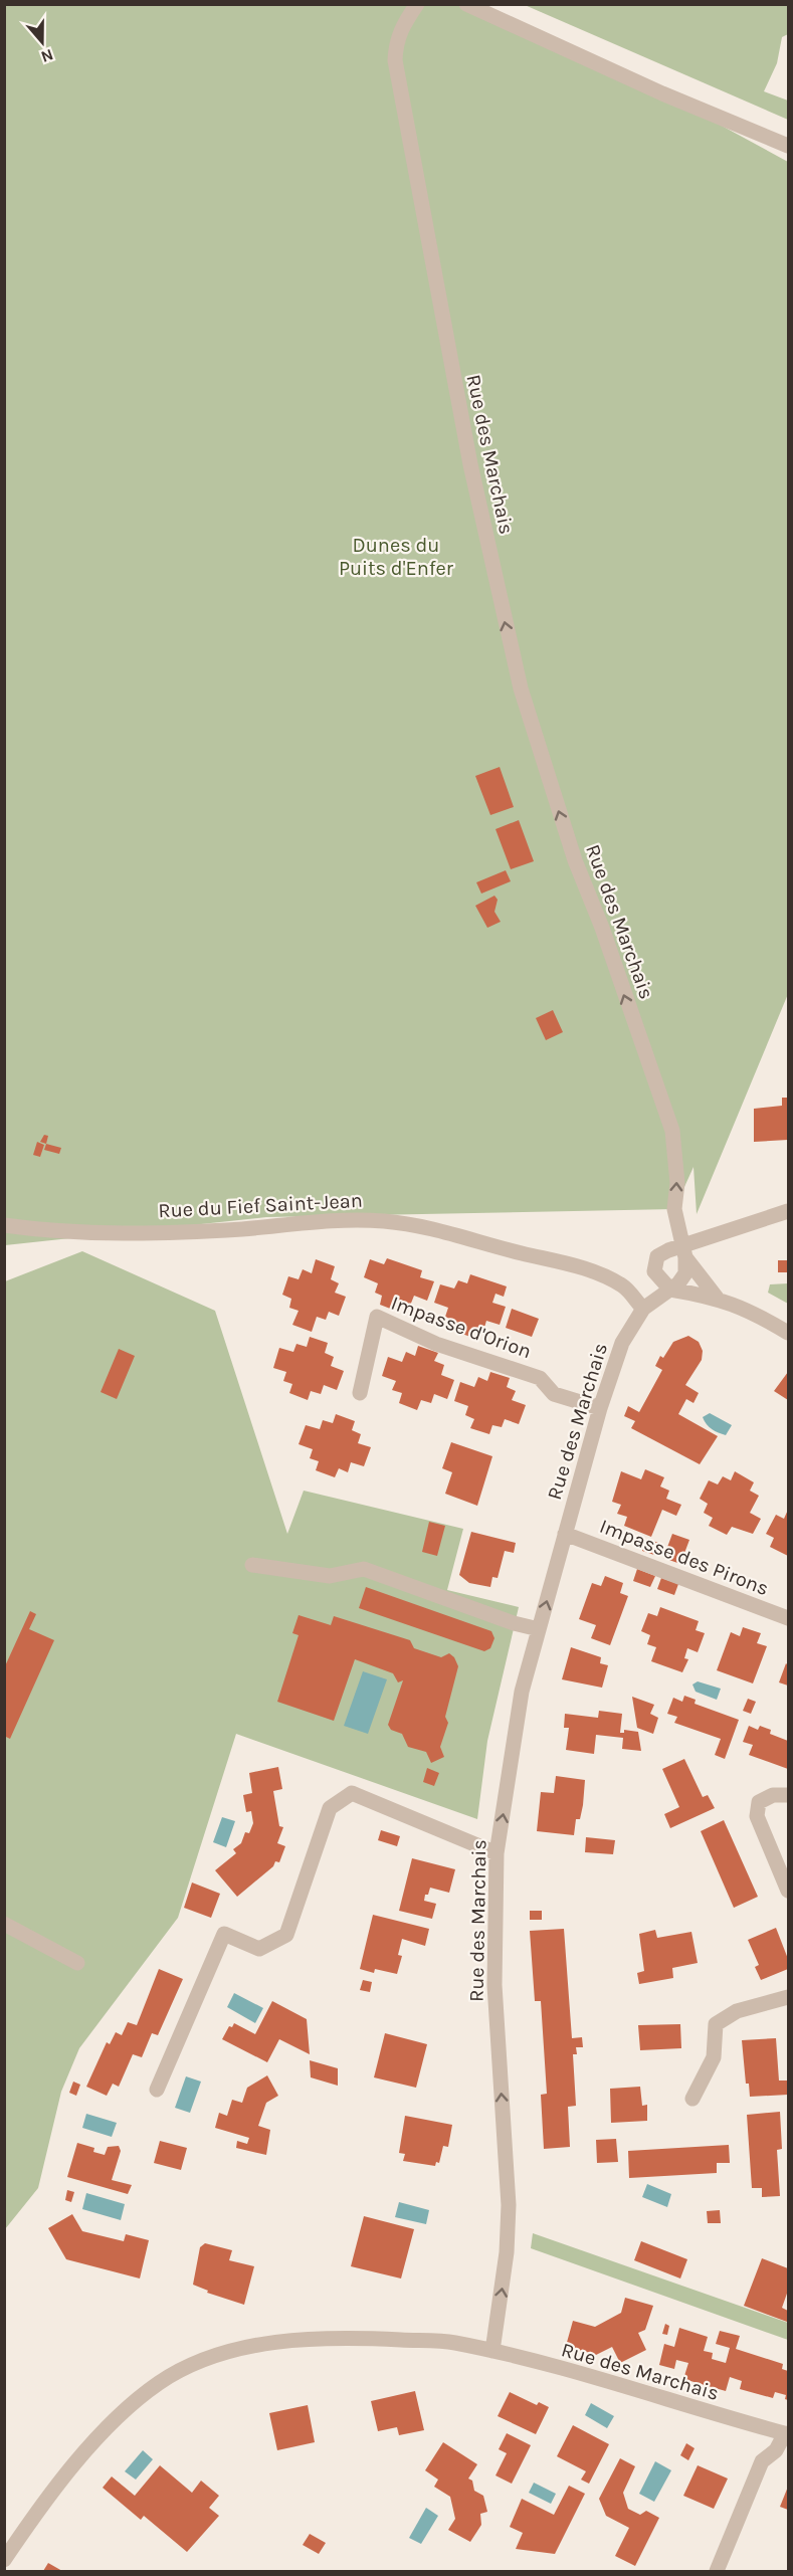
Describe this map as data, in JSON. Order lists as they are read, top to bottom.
{
  "streets": {
    "street": [
      "Rue des Marchais",
      "Rue du Fief Saint-Jean",
      "Impasse d'Orion",
      "Impasse des Pirons"
    ]
  },
  "crossings": [
    ["Rue des Marchais", "Rue du Fief Saint-Jean"],
    ["Rue des Marchais", "Impasse d'Orion"],
    ["Rue des Marchais", "Impasse des Pirons"]
  ],
  "one_way": ["Rue des Marchais"],
  "parks": ["Dunes du Puits d'Enfer"],
  "north": "bottom"
}
